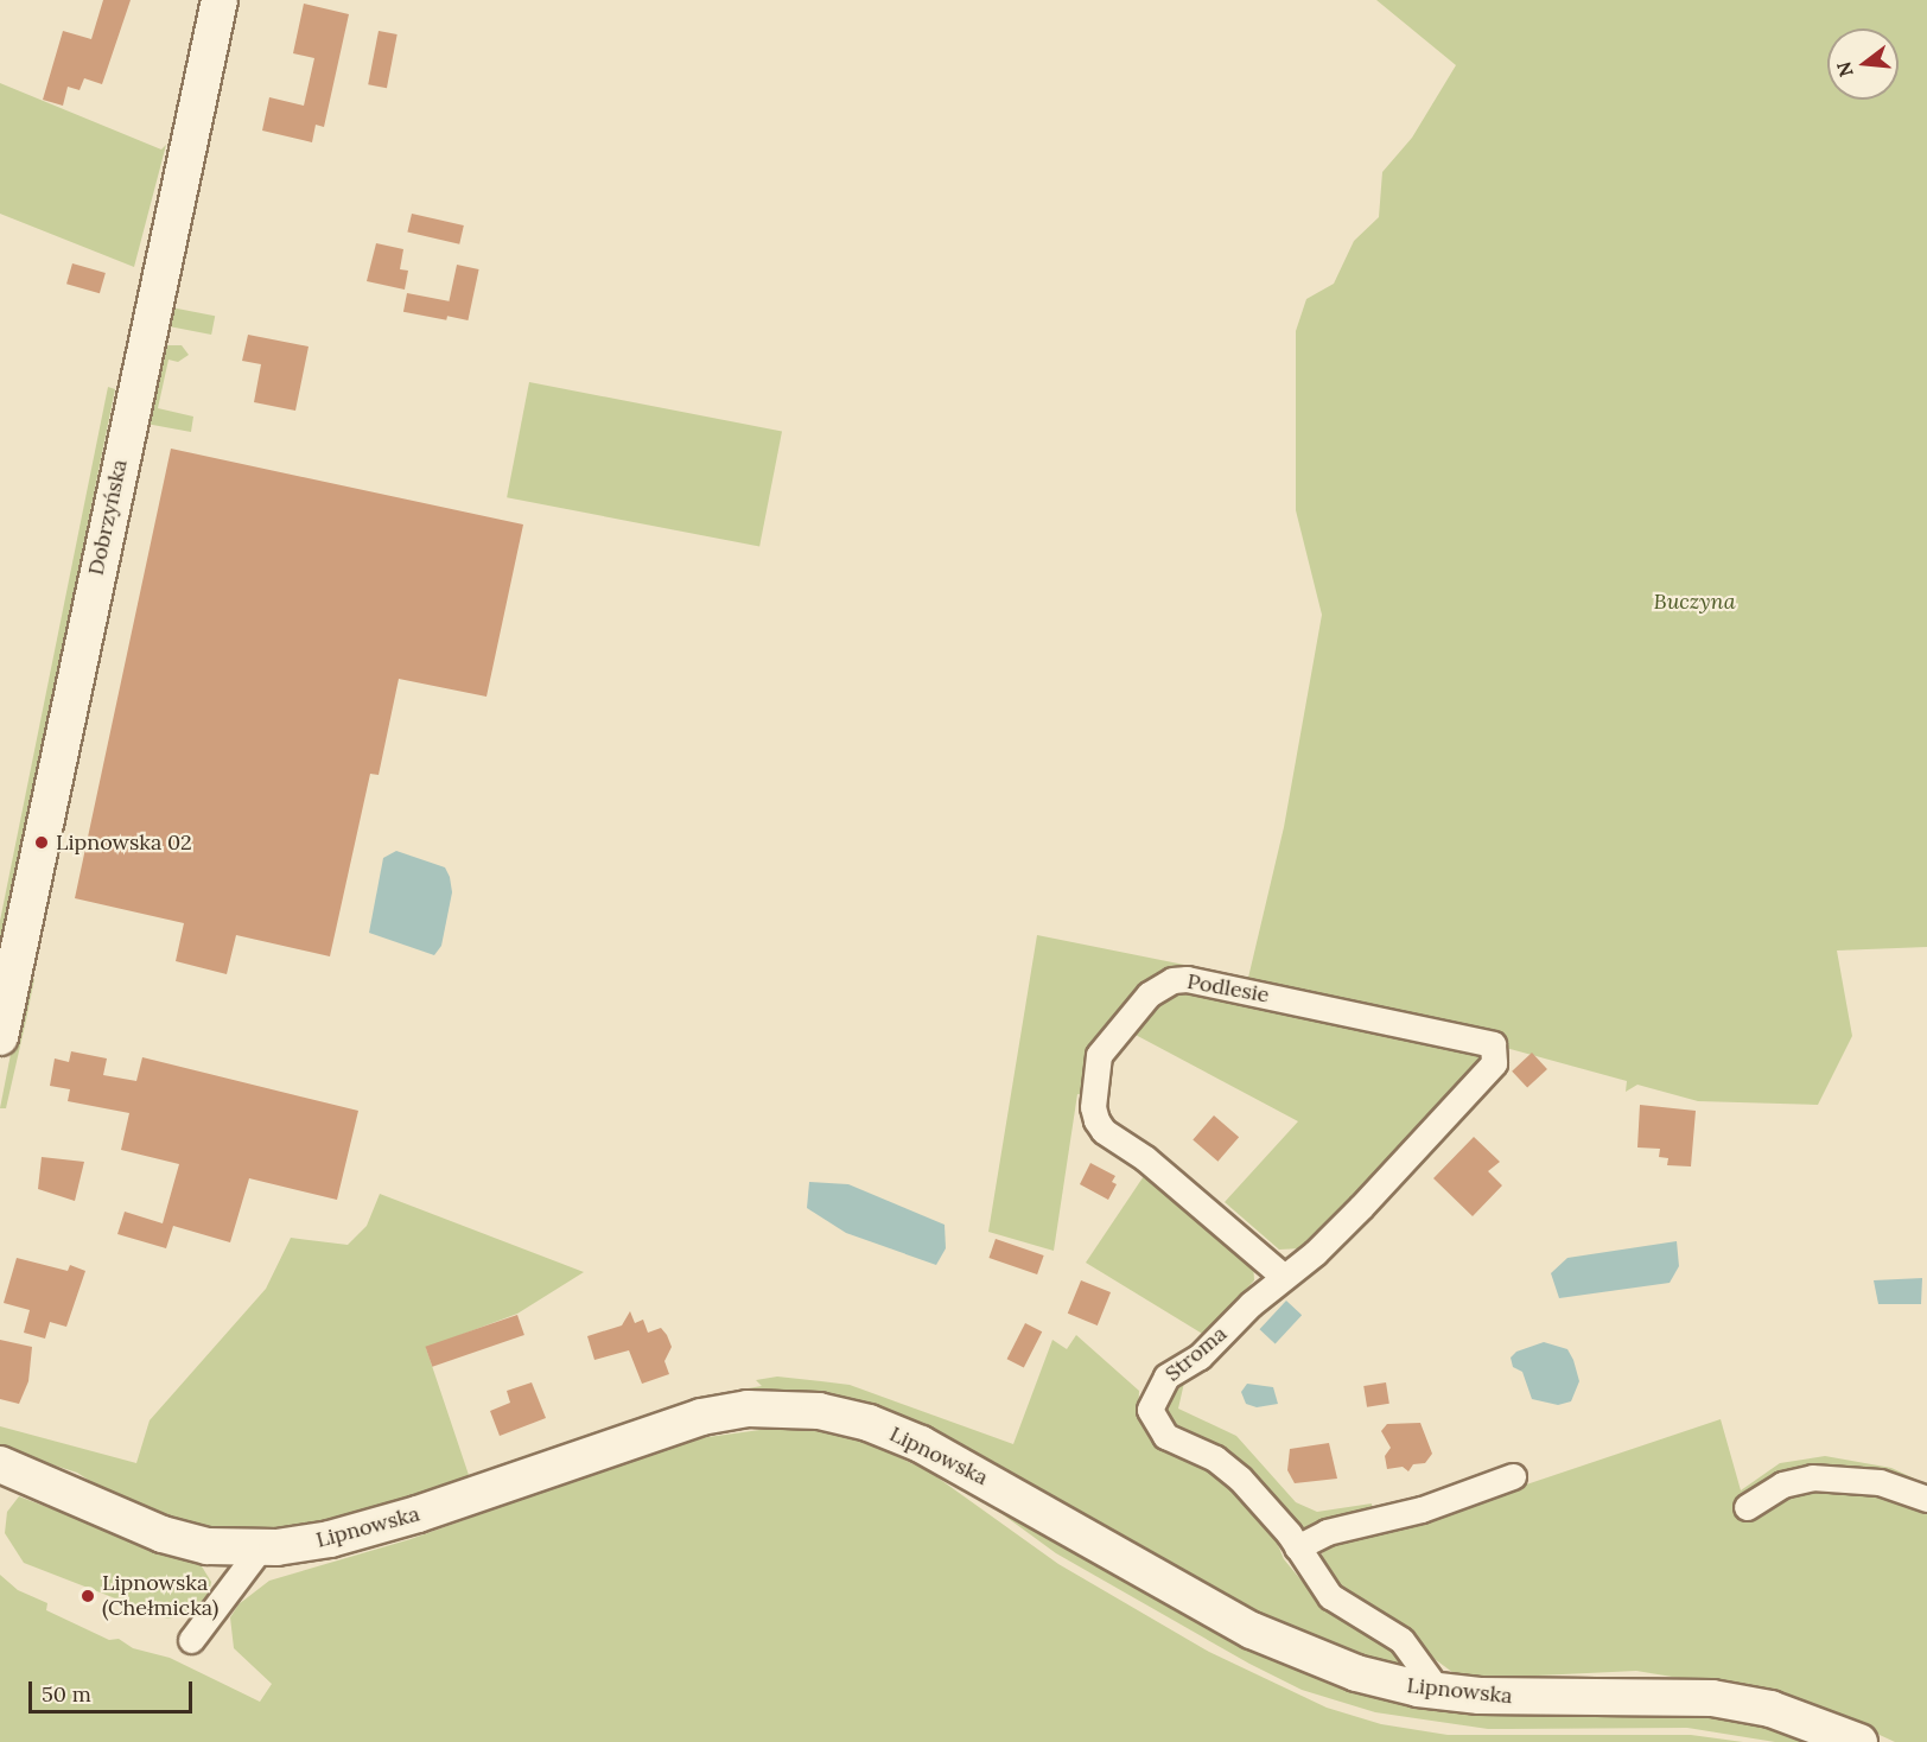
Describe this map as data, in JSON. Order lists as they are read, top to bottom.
{
  "streets": {
    "main road": ["Dobrzyńska", "Lipnowska"],
    "street": ["Podlesie", "Stroma"]
  },
  "crossings": [
    ["Podlesie", "Stroma"],
    ["Stroma", "Lipnowska"]
  ],
  "parks": ["Buczyna"],
  "places": ["Lipnowska 02", "Lipnowska (Chełmicka)"],
  "scale_bar": "50 m",
  "north": "left"
}
